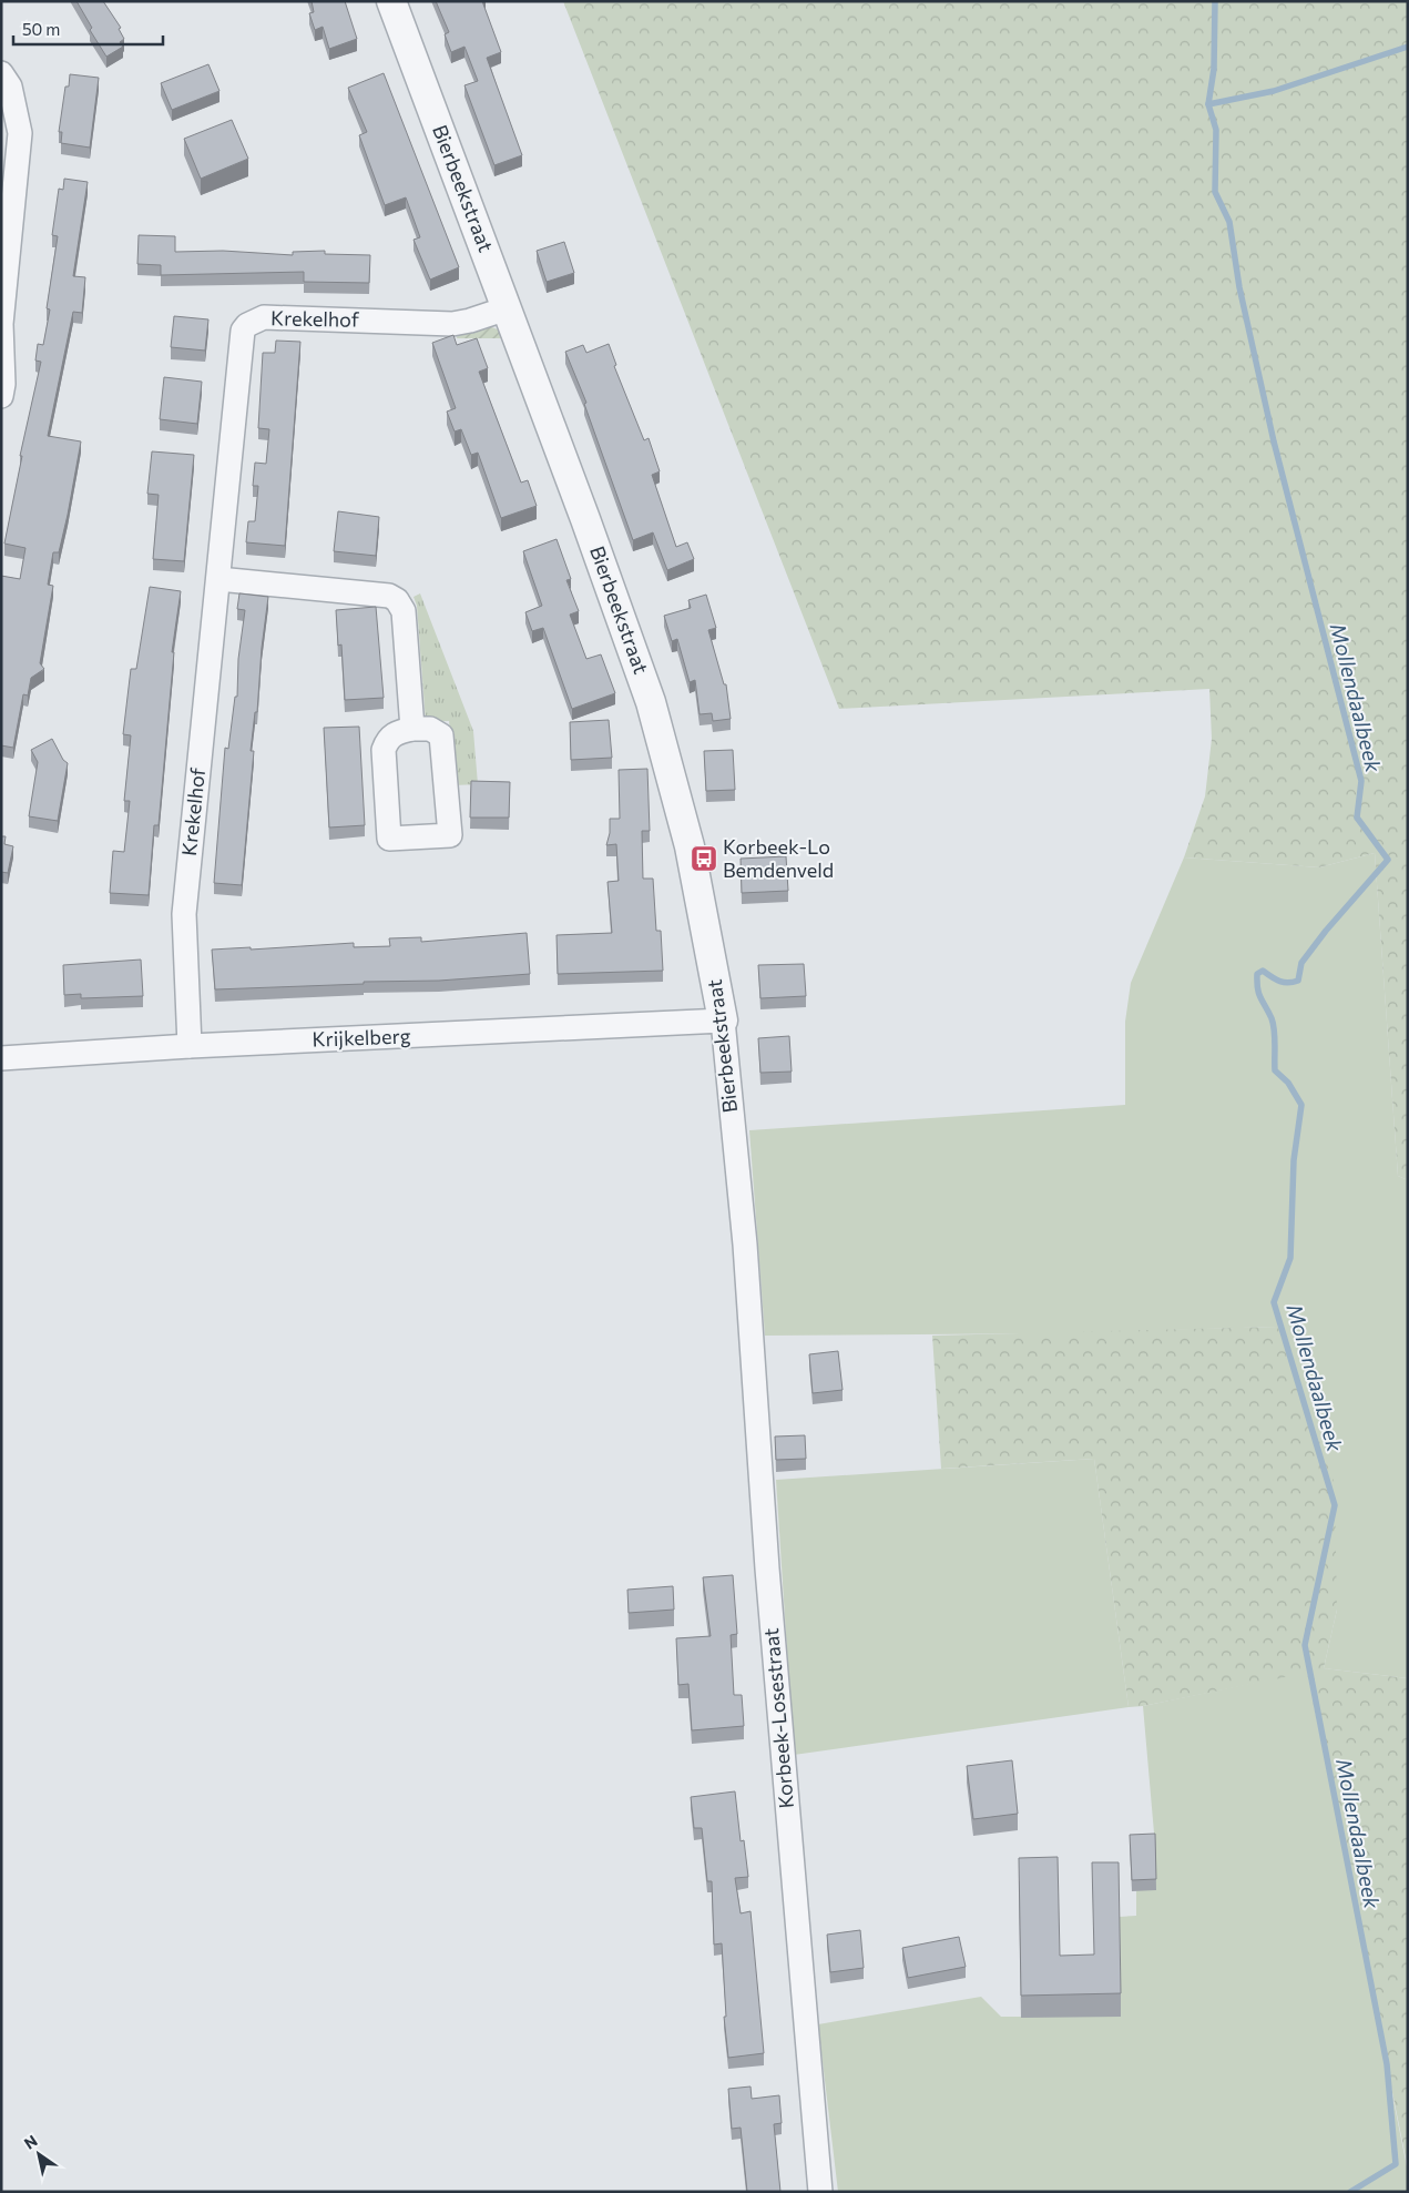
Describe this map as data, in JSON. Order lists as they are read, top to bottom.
{
  "streets": {
    "street": [
      "Bierbeekstraat",
      "Krekelhof",
      "Krijkelberg",
      "Korbeek-Losestraat"
    ]
  },
  "crossings": [
    ["Bierbeekstraat", "Krekelhof"],
    ["Bierbeekstraat", "Krijkelberg"],
    ["Bierbeekstraat", "Korbeek-Losestraat"],
    ["Krekelhof", "Krijkelberg"]
  ],
  "water": ["Mollendaalbeek"],
  "places": {
    "bus stop": ["Korbeek-Lo Bemdenveld"]
  },
  "scale_bar": "50 m",
  "north": "top left"
}
